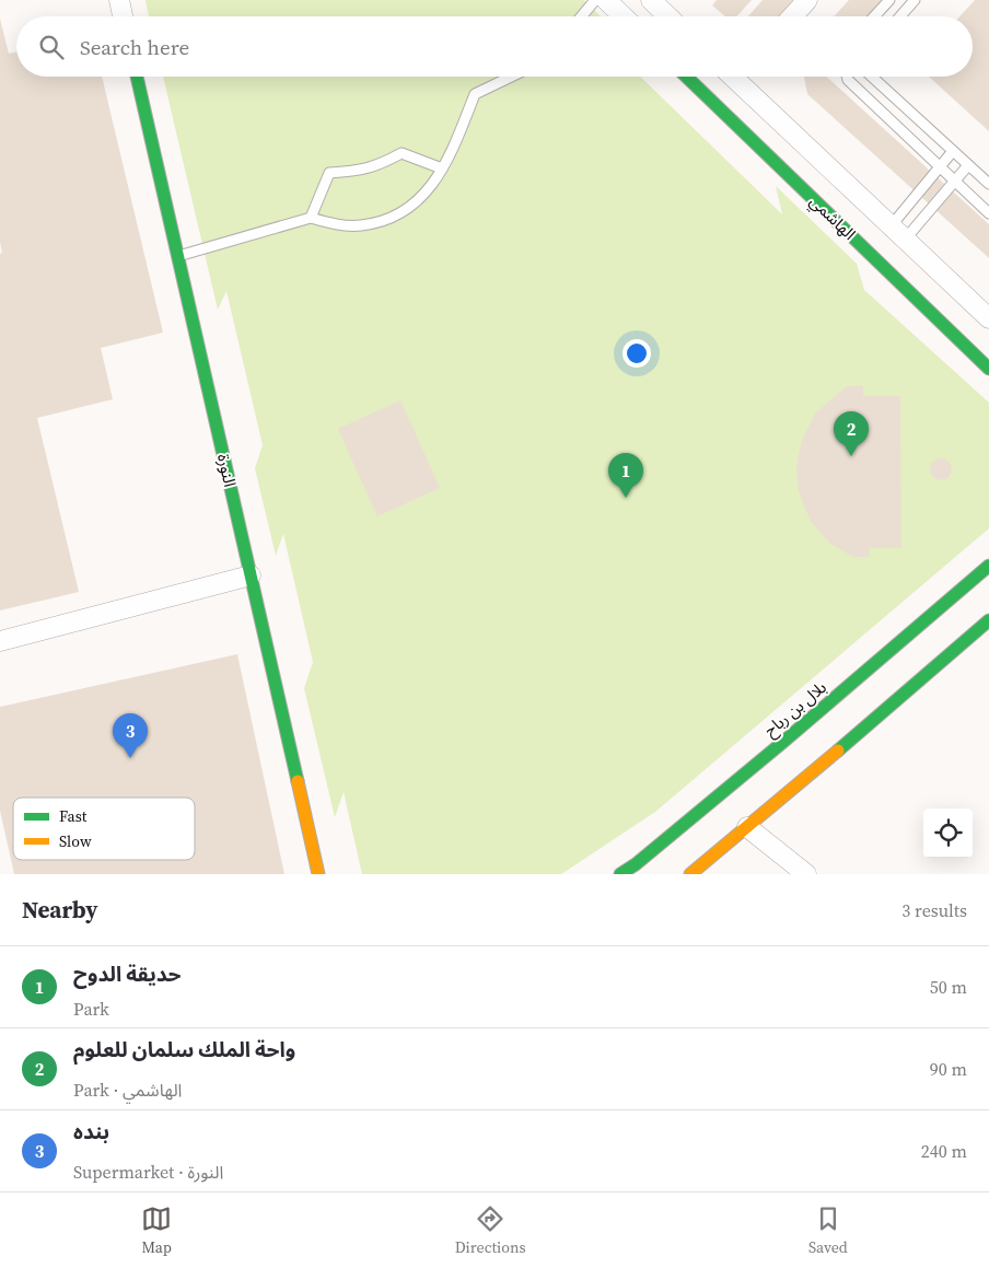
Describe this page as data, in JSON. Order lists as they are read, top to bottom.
{
  "streets": {
    "street": ["الهاشمي", "النورة", "بلال بن رباح"]
  },
  "legend": ["Fast", "Slow"],
  "page": {
    "search": "Search here",
    "pins": ["2", "1", "3"],
    "heading": ["Nearby", "3 results"],
    "list": [
      {
        "mark": "1",
        "name": "حديقة الدوح",
        "note": "Park",
        "value": "50 m"
      },
      {
        "mark": "2",
        "name": "واحة الملك سلمان للعلوم",
        "note": "Park · الهاشمي",
        "value": "90 m"
      },
      {
        "mark": "3",
        "name": "بنده",
        "note": "Supermarket · النورة",
        "value": "240 m"
      }
    ],
    "nav": ["Map", "Directions", "Saved"]
  }
}
